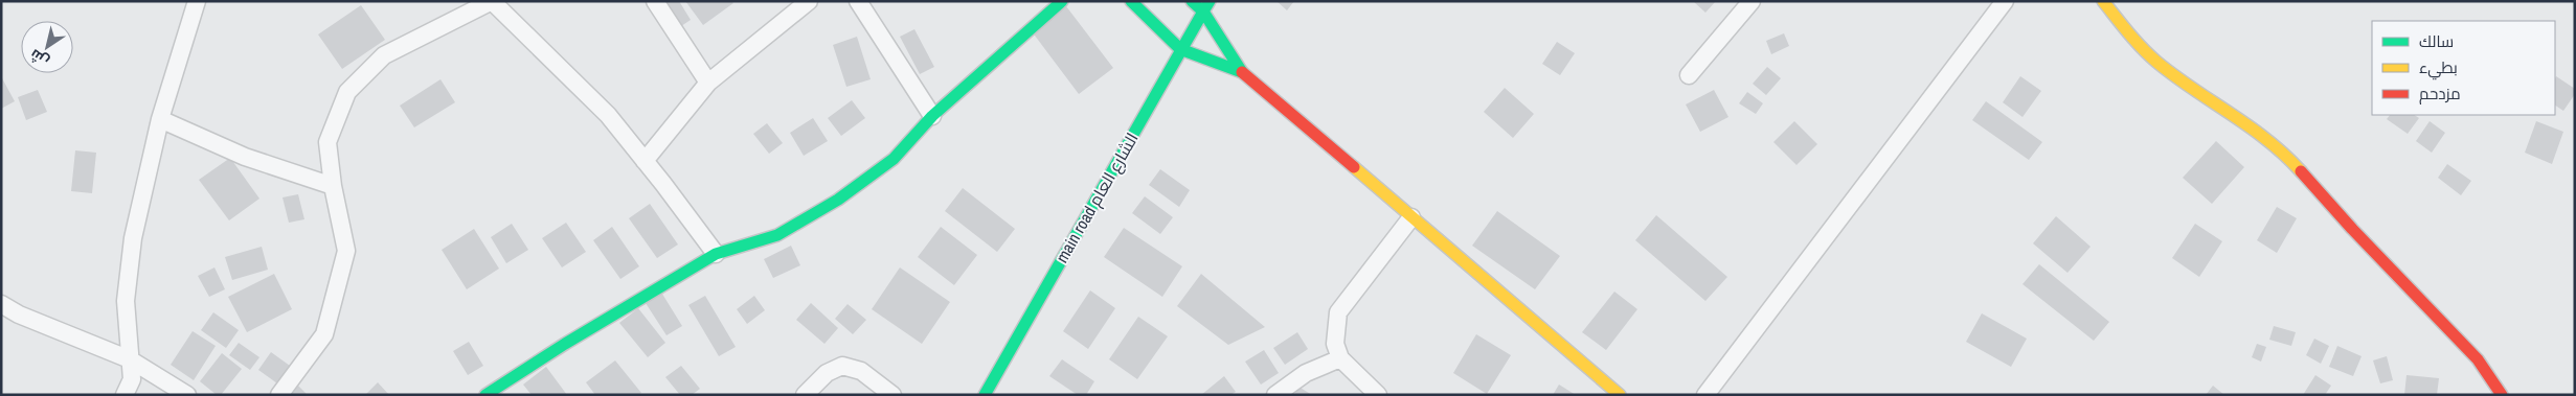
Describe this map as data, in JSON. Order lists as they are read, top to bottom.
{
  "streets": {
    "main road": ["main road الشارع العام"]
  },
  "legend": ["سالك", "بطيء", "مزدحم"],
  "north": "bottom left"
}
